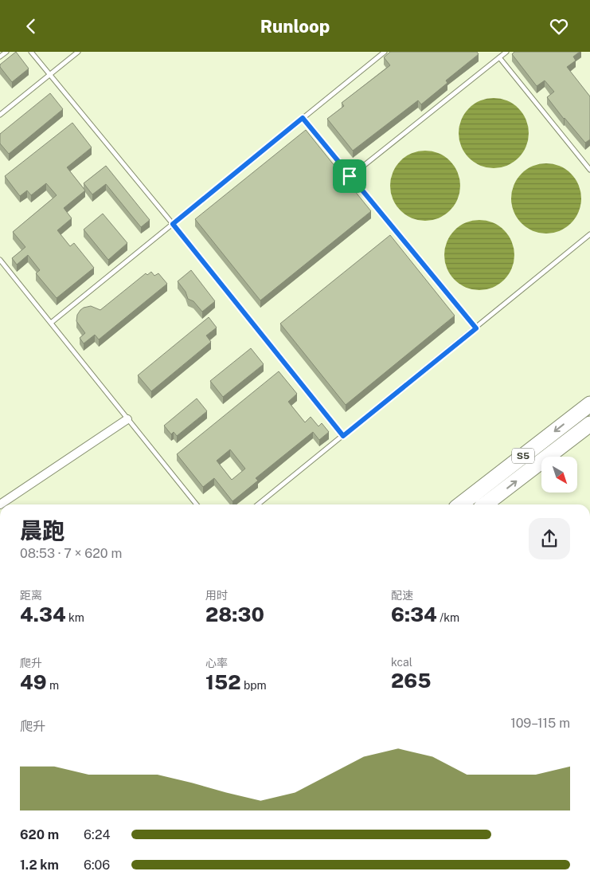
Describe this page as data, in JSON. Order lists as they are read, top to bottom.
{
  "streets": {
    "highway": ["S5"]
  },
  "north": "bottom right",
  "page": {
    "header": "Runloop",
    "heading": ["晨跑", "08:53 · 7 × 620 m"],
    "stats": [
      ["距离", "4.34 km"],
      ["用时", "28:30"],
      ["配速", "6:34 /km"],
      ["爬升", "49 m"],
      ["心率", "152 bpm"],
      ["kcal", "265"]
    ],
    "chart": ["爬升", "109–115 m"],
    "list": [
      {
        "name": "620 m",
        "note": "6:24"
      },
      {
        "name": "1.2 km",
        "note": "6:06"
      }
    ]
  }
}
